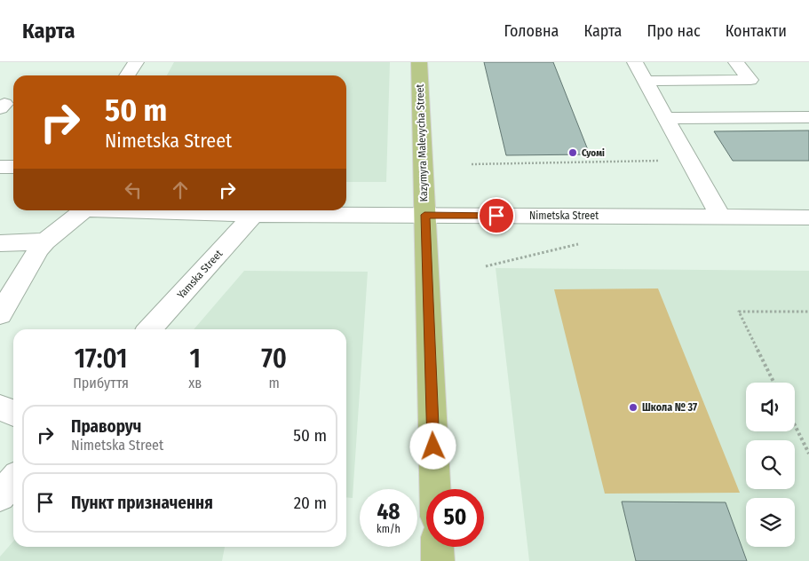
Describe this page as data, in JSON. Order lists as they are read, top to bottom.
{
  "streets": {
    "main road": ["Kazymyra Malevycha Street"],
    "street": ["Nimetska Street", "Yamska Street"]
  },
  "crossings": [
    ["Kazymyra Malevycha Street", "Nimetska Street"],
    ["Nimetska Street", "Yamska Street"]
  ],
  "places": ["Суомі", "Школа № 37"],
  "page": {
    "header": "Карта",
    "nav": [
      "Головна",
      "Карта",
      "Про нас",
      "Контакти"
    ],
    "turn": ["50 m", "Nimetska Street"],
    "eta": [
      "17:01",
      "Прибуття",
      "1",
      "хв",
      "70",
      "m"
    ],
    "list": [
      {
        "name": "Праворуч",
        "note": "Nimetska Street",
        "value": "50 m"
      },
      {
        "name": "Пункт призначення",
        "value": "20 m"
      }
    ],
    "speed": "48 km/h",
    "limit": "50"
  }
}
